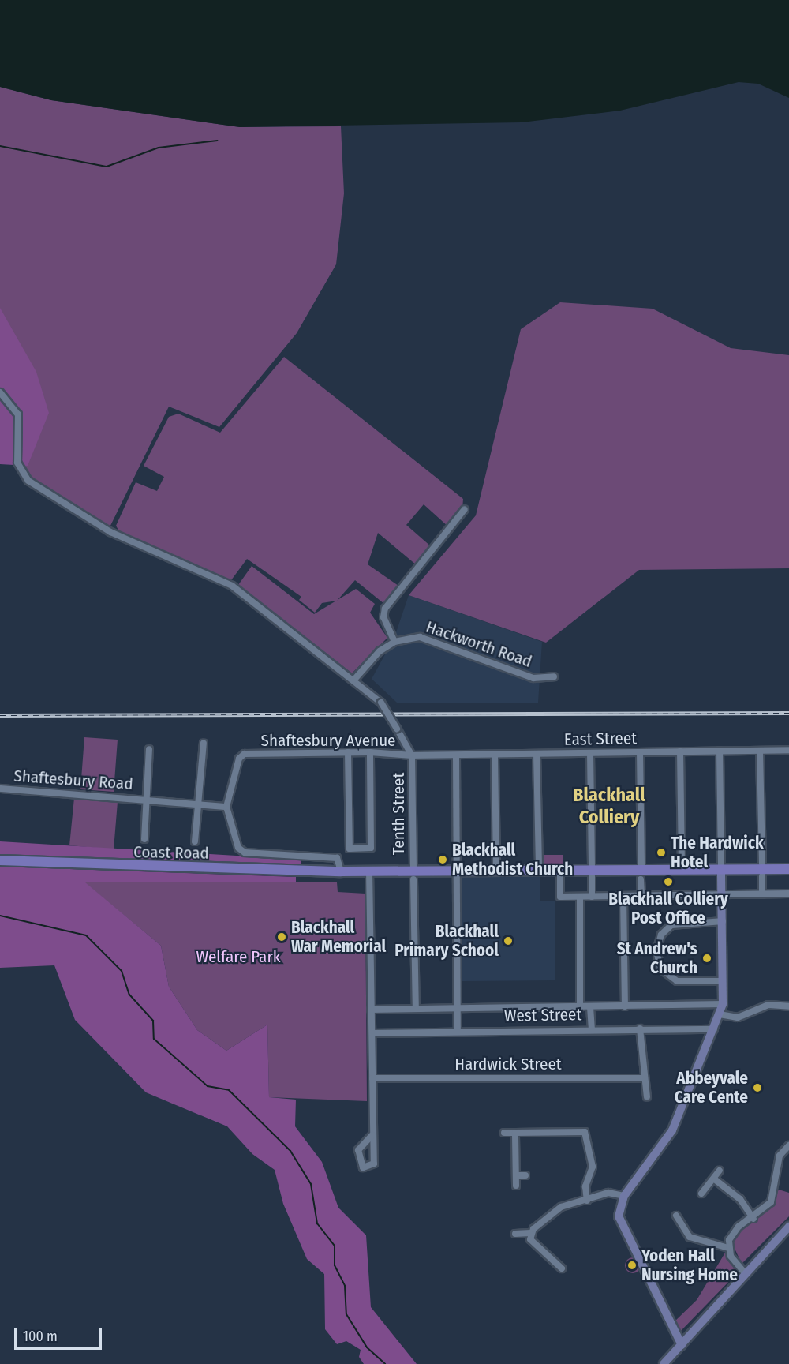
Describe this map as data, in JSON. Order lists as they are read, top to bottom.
{
  "streets": {
    "main road": ["Coast Road"],
    "street": [
      "Hackworth Road",
      "East Street",
      "Shaftesbury Avenue",
      "Shaftesbury Road",
      "Tenth Street",
      "West Street",
      "Hardwick Street"
    ]
  },
  "crossings": [
    ["East Street", "Shaftesbury Avenue"],
    ["East Street", "Tenth Street"],
    ["Shaftesbury Avenue", "Shaftesbury Road"],
    ["Shaftesbury Avenue", "Tenth Street"],
    ["Tenth Street", "Coast Road"]
  ],
  "districts": ["Blackhall Colliery"],
  "parks": ["Welfare Park"],
  "places": [
    "The Hardwick Hotel",
    "Blackhall Methodist Church",
    "Blackhall Colliery Post Office",
    "Blackhall War Memorial",
    "Blackhall Primary School",
    "St Andrew's Church",
    "Abbeyvale Care Cente",
    "Yoden Hall Nursing Home"
  ],
  "scale_bar": "100 m"
}
